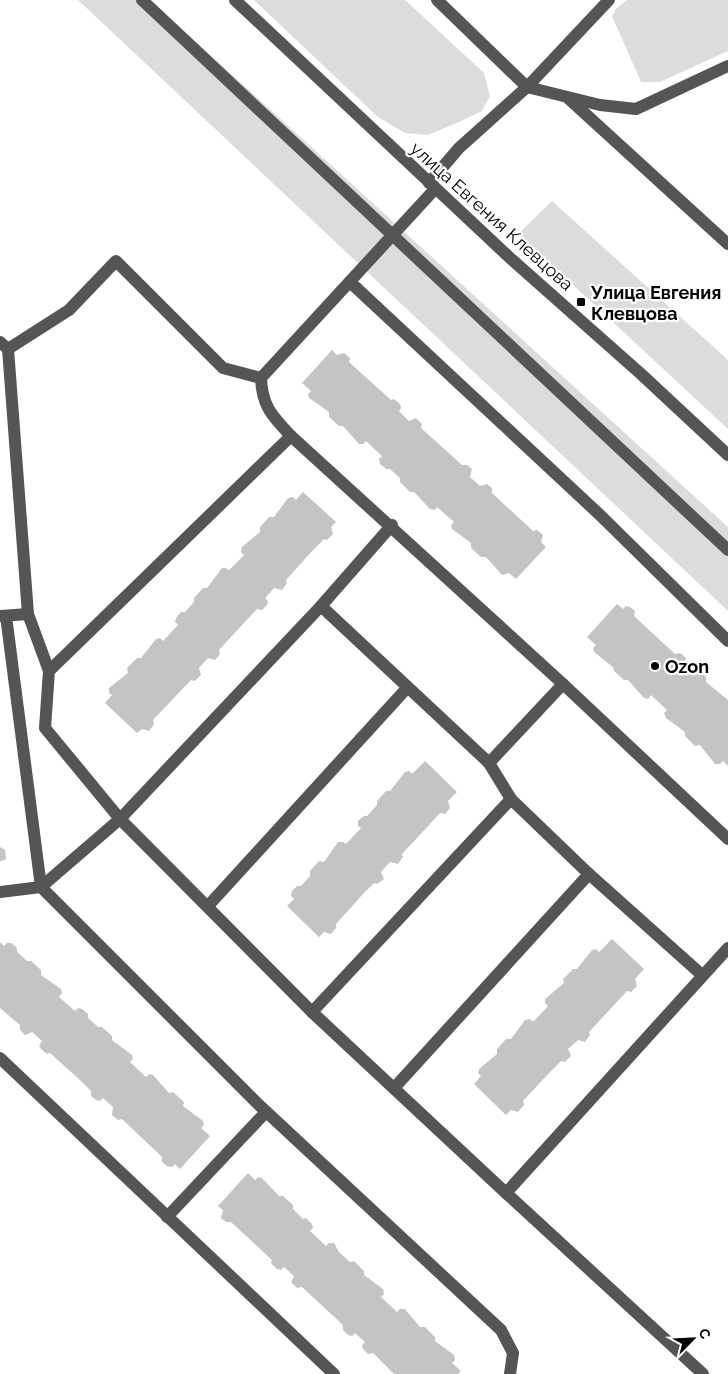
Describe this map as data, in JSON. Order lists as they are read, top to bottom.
{
  "streets": {
    "street": ["улица Евгения Клевцова"]
  },
  "places": {
    "transit": ["Улица Евгения Клевцова"],
    "other": ["Ozon"]
  },
  "north": "top right"
}
